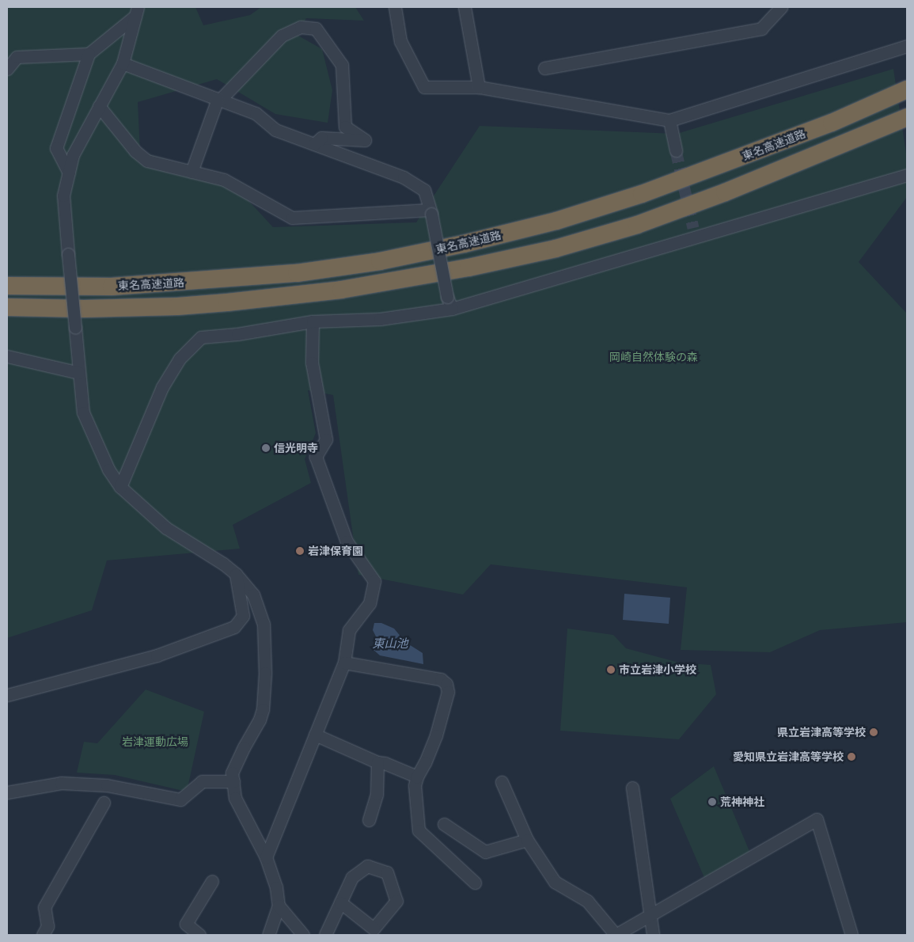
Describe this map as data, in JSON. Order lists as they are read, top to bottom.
{
  "streets": {
    "highway": ["東名高速道路"]
  },
  "water": ["東山池"],
  "parks": ["岡崎自然体験の森", "岩津運動広場"],
  "places": [
    "信光明寺",
    "岩津保育園",
    "市立岩津小学校",
    "県立岩津高等学校",
    "愛知県立岩津高等学校",
    "荒神神社"
  ]
}
